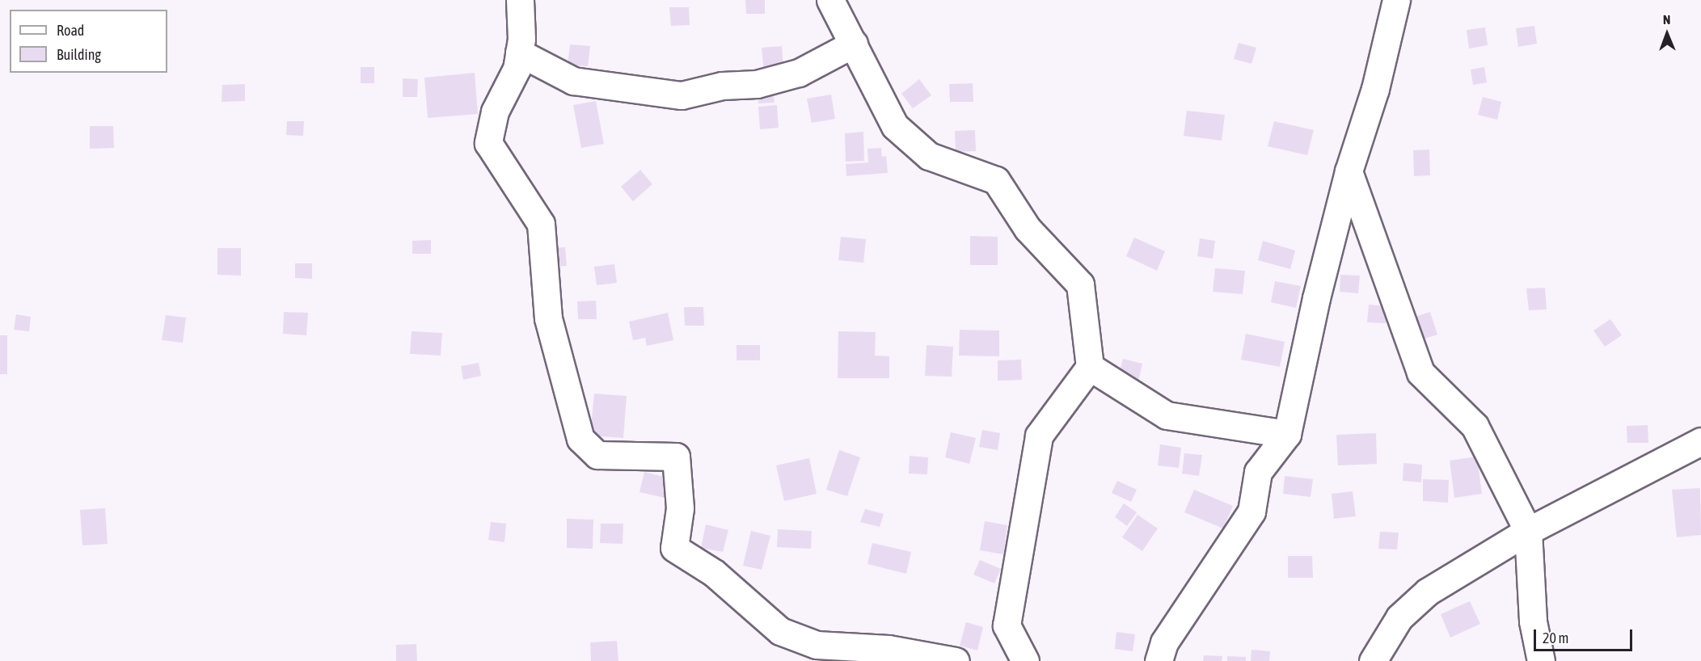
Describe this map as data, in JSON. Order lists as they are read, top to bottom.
{
  "legend": ["Road", "Building"],
  "scale_bar": "20 m",
  "north": "top"
}
